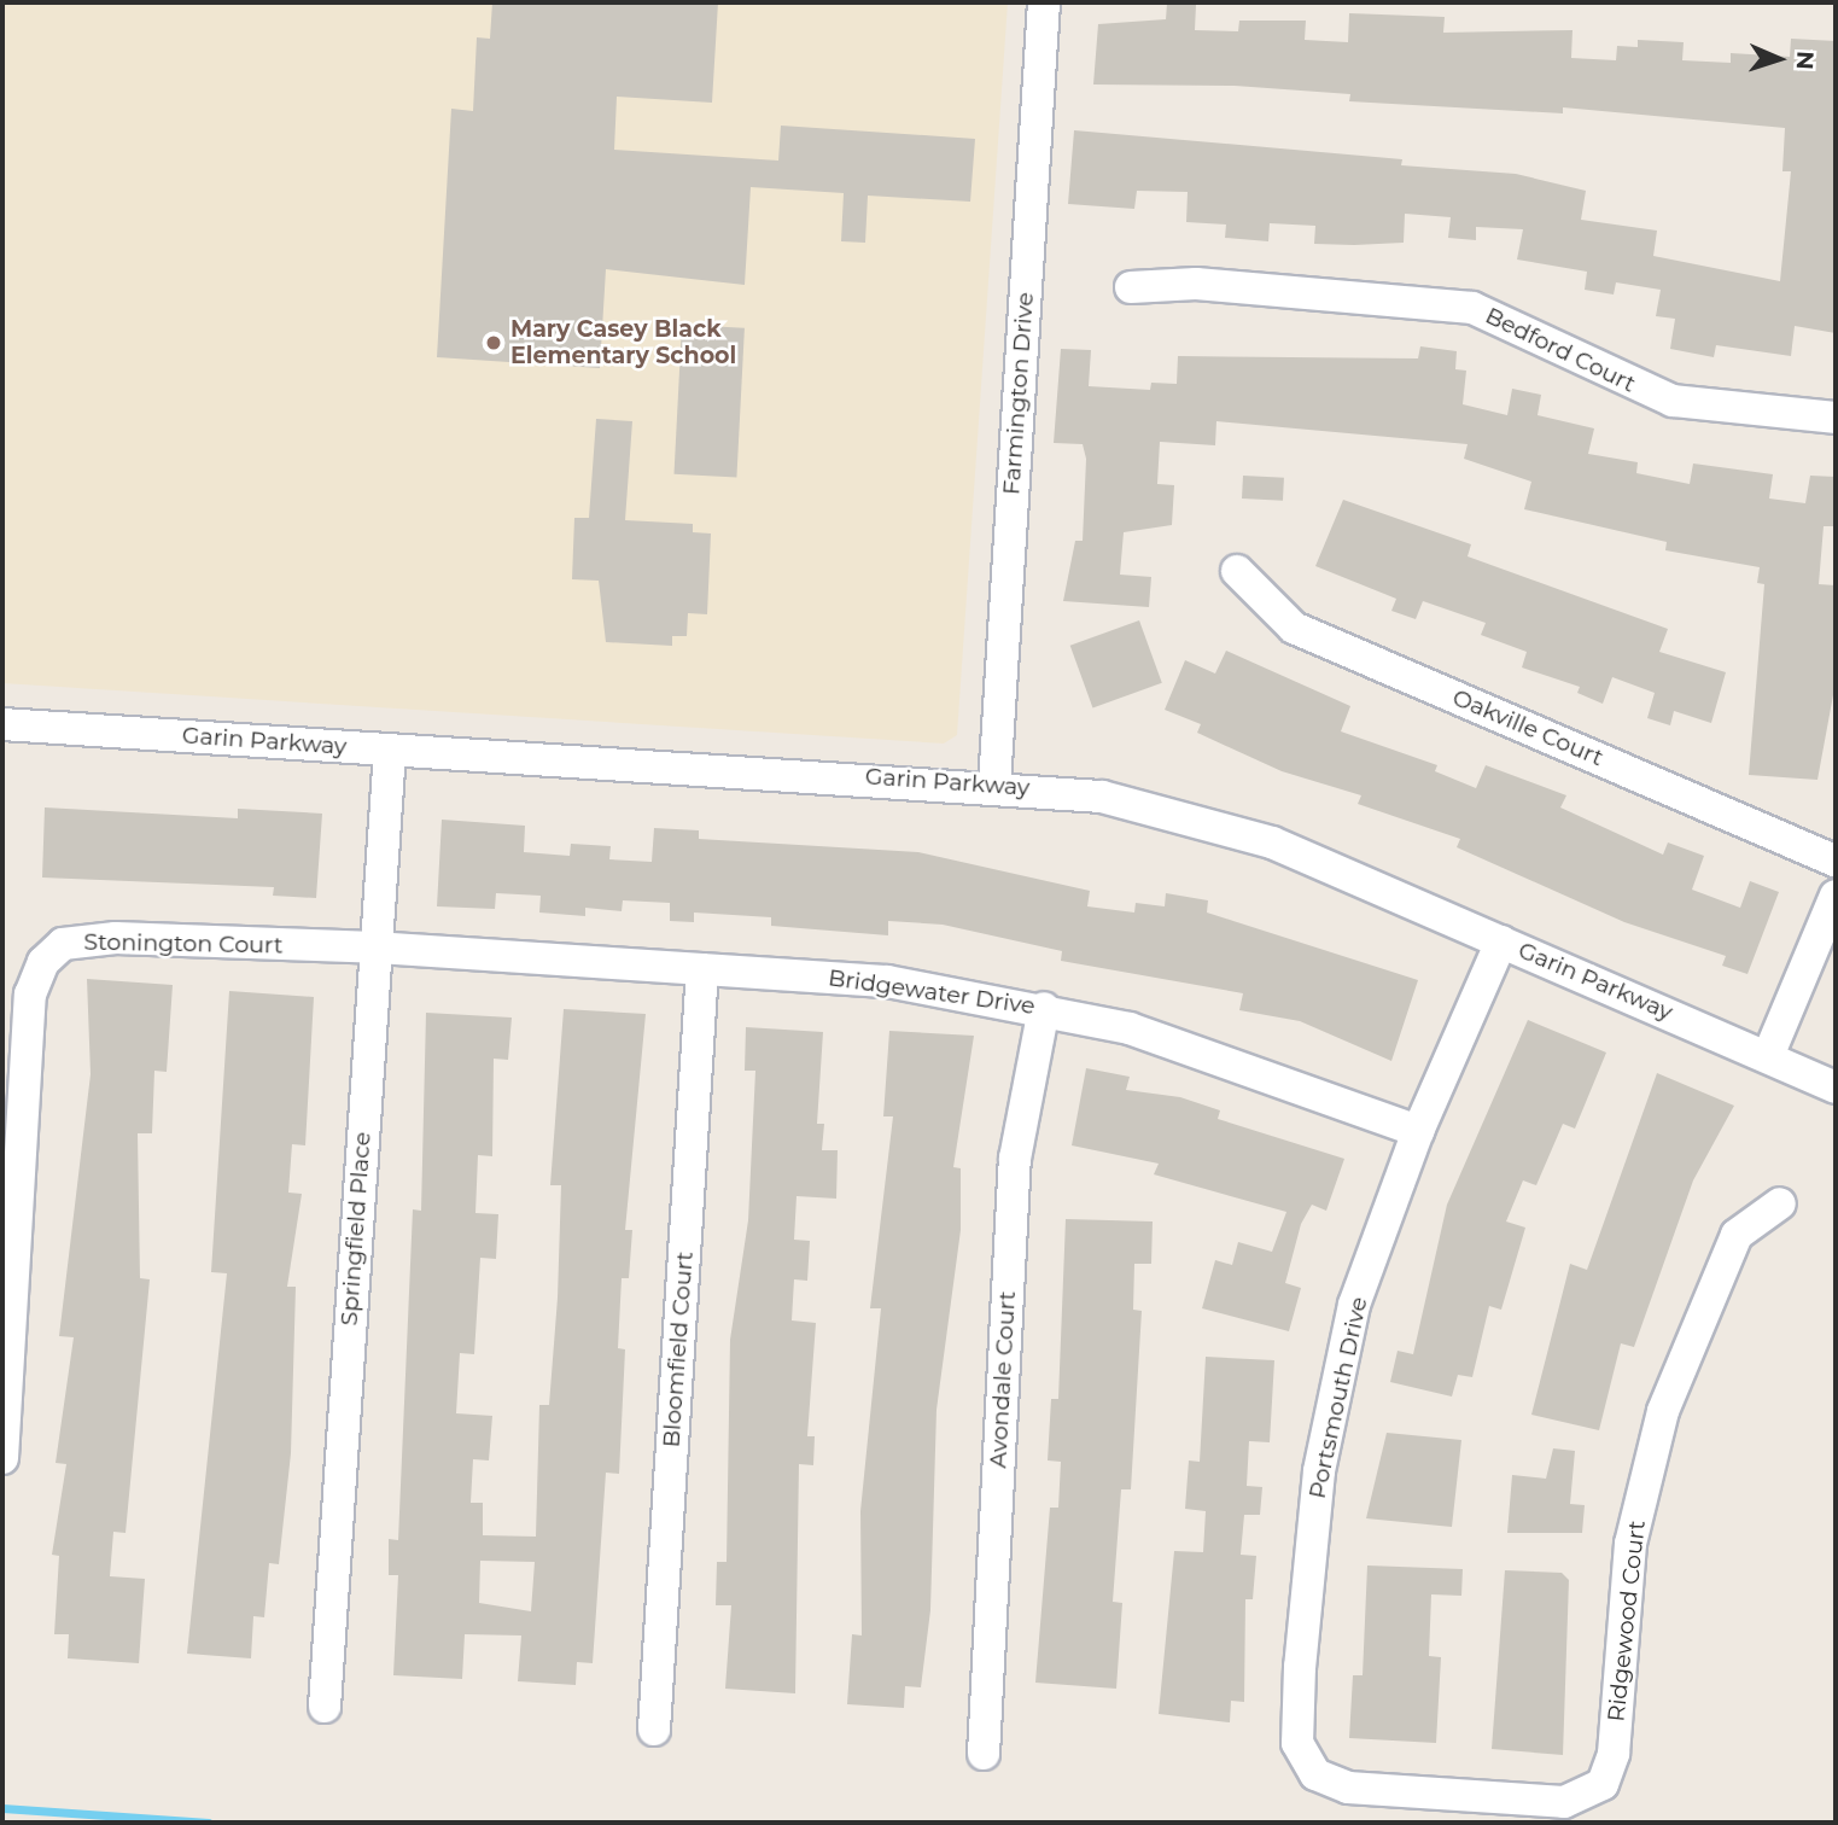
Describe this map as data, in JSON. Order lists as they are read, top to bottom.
{
  "streets": {
    "street": [
      "Bedford Court",
      "Farmington Drive",
      "Oakville Court",
      "Garin Parkway",
      "Stonington Court",
      "Bridgewater Drive",
      "Springfield Place",
      "Bloomfield Court",
      "Avondale Court",
      "Portsmouth Drive",
      "Ridgewood Court"
    ]
  },
  "crossings": [
    ["Farmington Drive", "Garin Parkway"],
    ["Garin Parkway", "Springfield Place"],
    ["Garin Parkway", "Portsmouth Drive"],
    ["Stonington Court", "Bridgewater Drive"],
    ["Stonington Court", "Springfield Place"],
    ["Bridgewater Drive", "Springfield Place"],
    ["Bridgewater Drive", "Bloomfield Court"],
    ["Bridgewater Drive", "Avondale Court"],
    ["Bridgewater Drive", "Portsmouth Drive"],
    ["Portsmouth Drive", "Ridgewood Court"]
  ],
  "places": ["Mary Casey Black Elementary School"],
  "north": "right"
}
